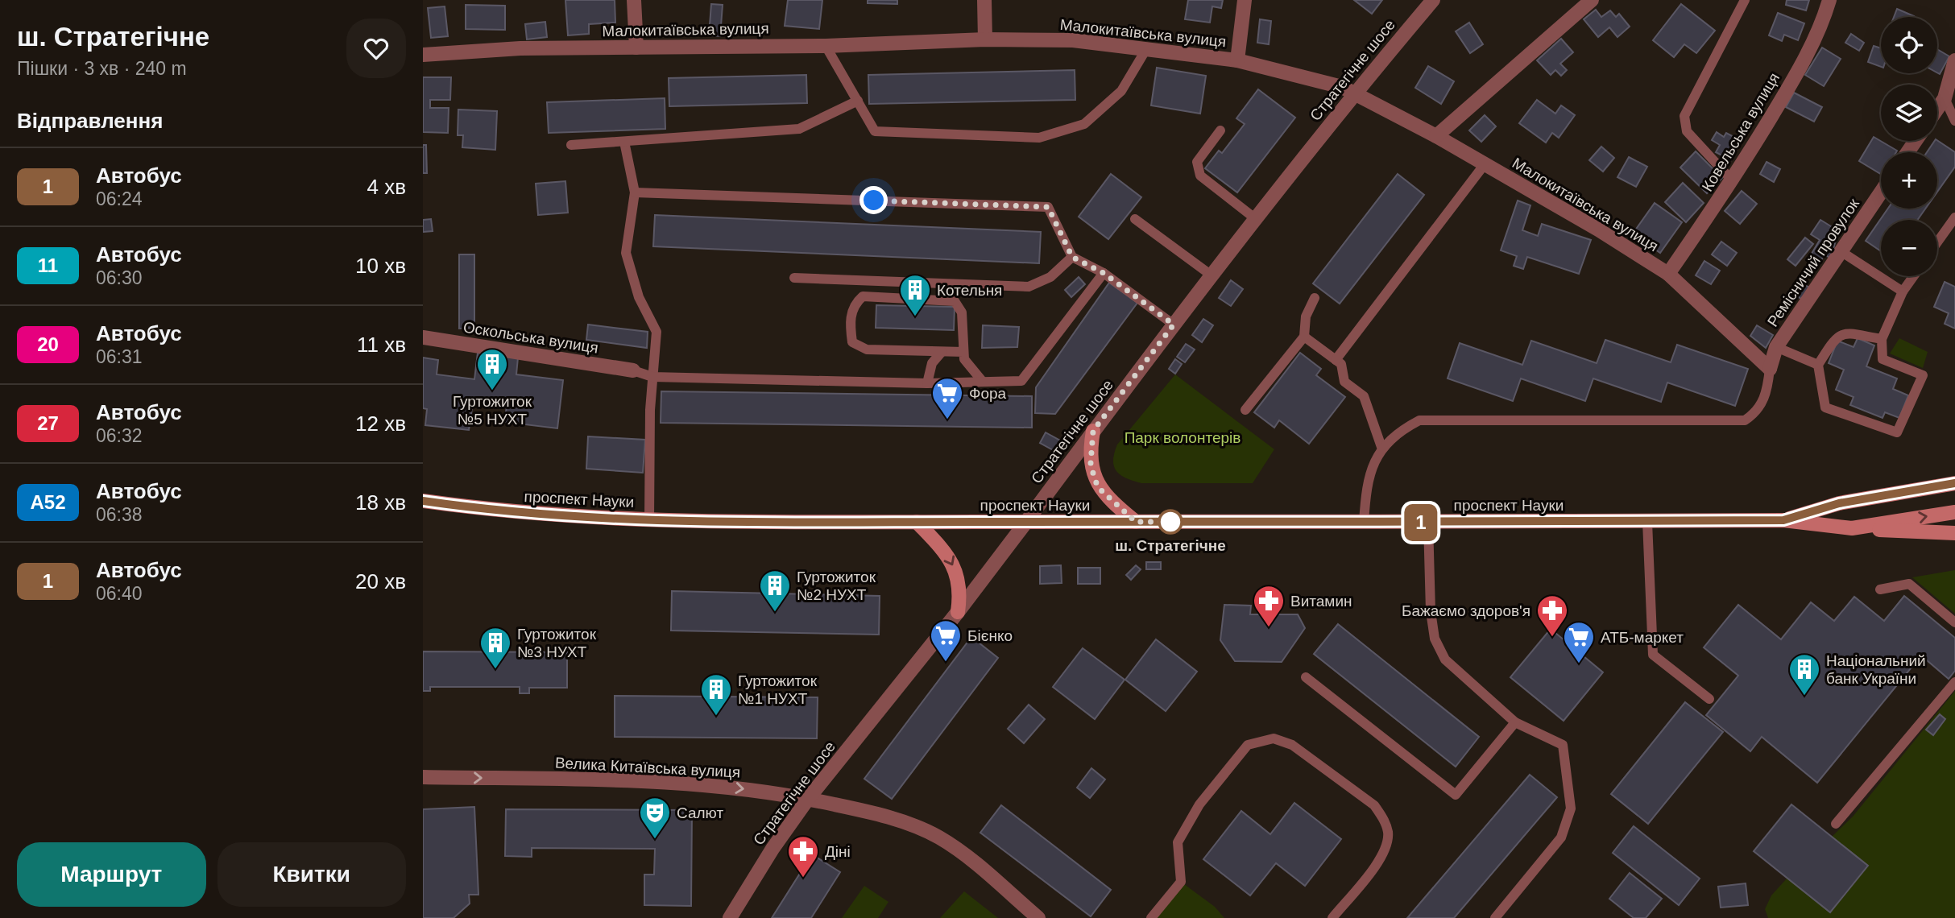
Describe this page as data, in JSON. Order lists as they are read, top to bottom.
{
  "streets": {
    "main road": ["проспект Науки"],
    "street": [
      "Малокитаївська вулиця",
      "Стратегічне шосе",
      "Ковельська вулиця",
      "Ремісничий провулок",
      "Оскольська вулиця",
      "Велика Китаївська вулиця"
    ]
  },
  "crossings": [
    ["Малокитаївська вулиця", "Стратегічне шосе"],
    ["Малокитаївська вулиця", "Ковельська вулиця"],
    ["Малокитаївська вулиця", "Ремісничий провулок"],
    ["Стратегічне шосе", "проспект Науки"],
    ["Стратегічне шосе", "Велика Китаївська вулиця"]
  ],
  "one_way": ["Велика Китаївська вулиця"],
  "parks": ["Парк волонтерів"],
  "places": {
    "building": [
      "Котельня",
      "Гуртожиток №5 НУХТ",
      "Гуртожиток №2 НУХТ",
      "Гуртожиток №3 НУХТ",
      "Національний банк України",
      "Гуртожиток №1 НУХТ"
    ],
    "supermarket": ["Фора", "Бієнко", "АТБ-маркет"],
    "other": ["ш. Стратегічне"],
    "pharmacy": ["Витамин", "Бажаємо здоров'я", "Діні"],
    "theatre": ["Салют"]
  },
  "lines": ["bus line 1"],
  "page": {
    "heading": [
      ["ш. Стратегічне", "Пішки · 3 хв · 240 m"],
      "Відправлення"
    ],
    "on_map": "1",
    "map_buttons": ["+", "−"],
    "list": [
      {
        "mark": "1",
        "name": "Автобус",
        "note": "06:24",
        "value": "4 хв"
      },
      {
        "mark": "11",
        "name": "Автобус",
        "note": "06:30",
        "value": "10 хв"
      },
      {
        "mark": "20",
        "name": "Автобус",
        "note": "06:31",
        "value": "11 хв"
      },
      {
        "mark": "27",
        "name": "Автобус",
        "note": "06:32",
        "value": "12 хв"
      },
      {
        "mark": "А52",
        "name": "Автобус",
        "note": "06:38",
        "value": "18 хв"
      },
      {
        "mark": "1",
        "name": "Автобус",
        "note": "06:40",
        "value": "20 хв"
      }
    ],
    "buttons": ["Маршрут", "Квитки"]
  }
}
